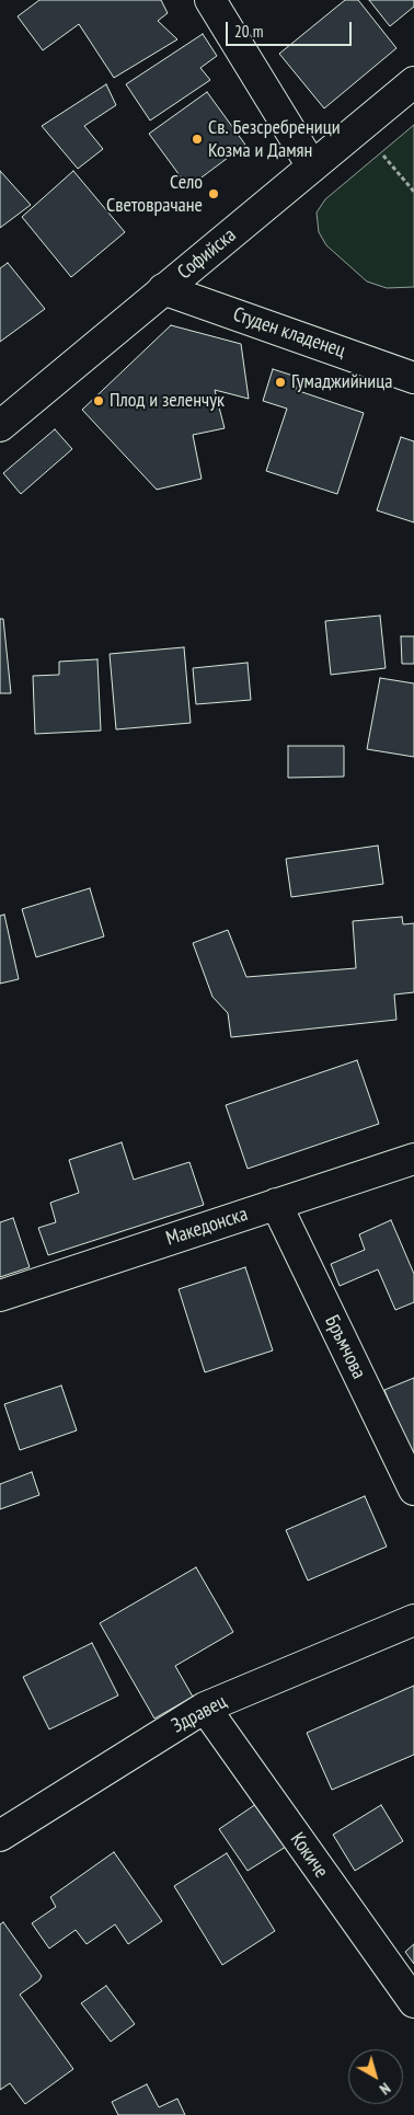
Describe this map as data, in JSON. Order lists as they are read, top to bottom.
{
  "streets": {
    "street": [
      "Софийска",
      "Студен кладенец",
      "Македонска",
      "Бръмчова",
      "Здравец",
      "Кокиче"
    ]
  },
  "crossings": [
    ["Софийска", "Студен кладенец"],
    ["Македонска", "Бръмчова"],
    ["Здравец", "Кокиче"]
  ],
  "places": [
    "Св. Безсребреници Козма и Дамян",
    "Село Световрачане",
    "Гумаджийница",
    "Плод и зеленчук"
  ],
  "scale_bar": "20 m",
  "north": "bottom right"
}
